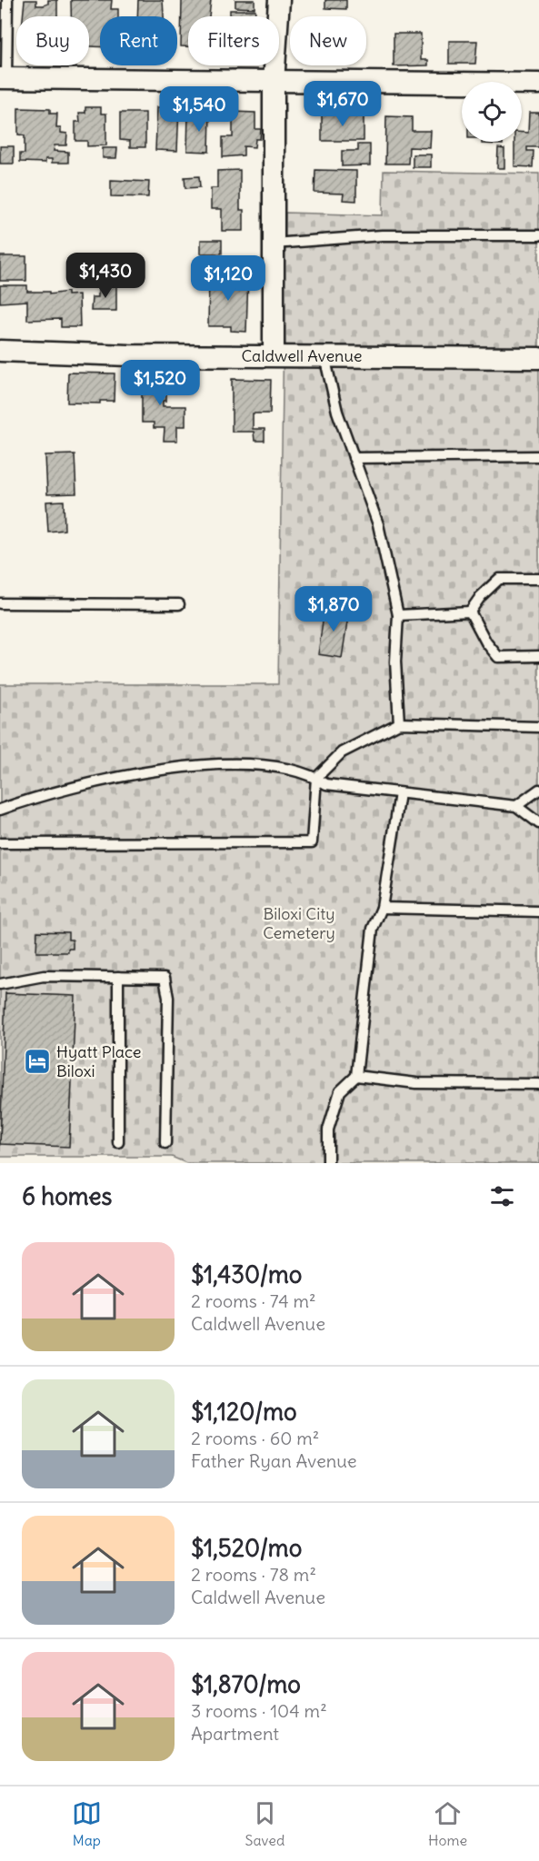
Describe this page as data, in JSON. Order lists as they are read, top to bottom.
{
  "streets": {
    "street": ["Caldwell Avenue"]
  },
  "parks": ["Biloxi City Cemetery"],
  "places": {
    "hotel": ["Hyatt Place Biloxi"]
  },
  "page": {
    "chip": [
      "Buy",
      "Rent",
      "Filters",
      "New"
    ],
    "price": [
      "$1,670",
      "$1,540",
      "$1,430",
      "$1,120",
      "$1,520",
      "$1,870"
    ],
    "heading": "6 homes",
    "list": [
      {
        "name": "$1,430/mo",
        "note": "2 rooms · 74 m² · Caldwell Avenue"
      },
      {
        "name": "$1,120/mo",
        "note": "2 rooms · 60 m² · Father Ryan Avenue"
      },
      {
        "name": "$1,520/mo",
        "note": "2 rooms · 78 m² · Caldwell Avenue"
      },
      {
        "name": "$1,870/mo",
        "note": "3 rooms · 104 m² · Apartment"
      }
    ],
    "tabs": ["Map", "Saved", "Home"]
  }
}
